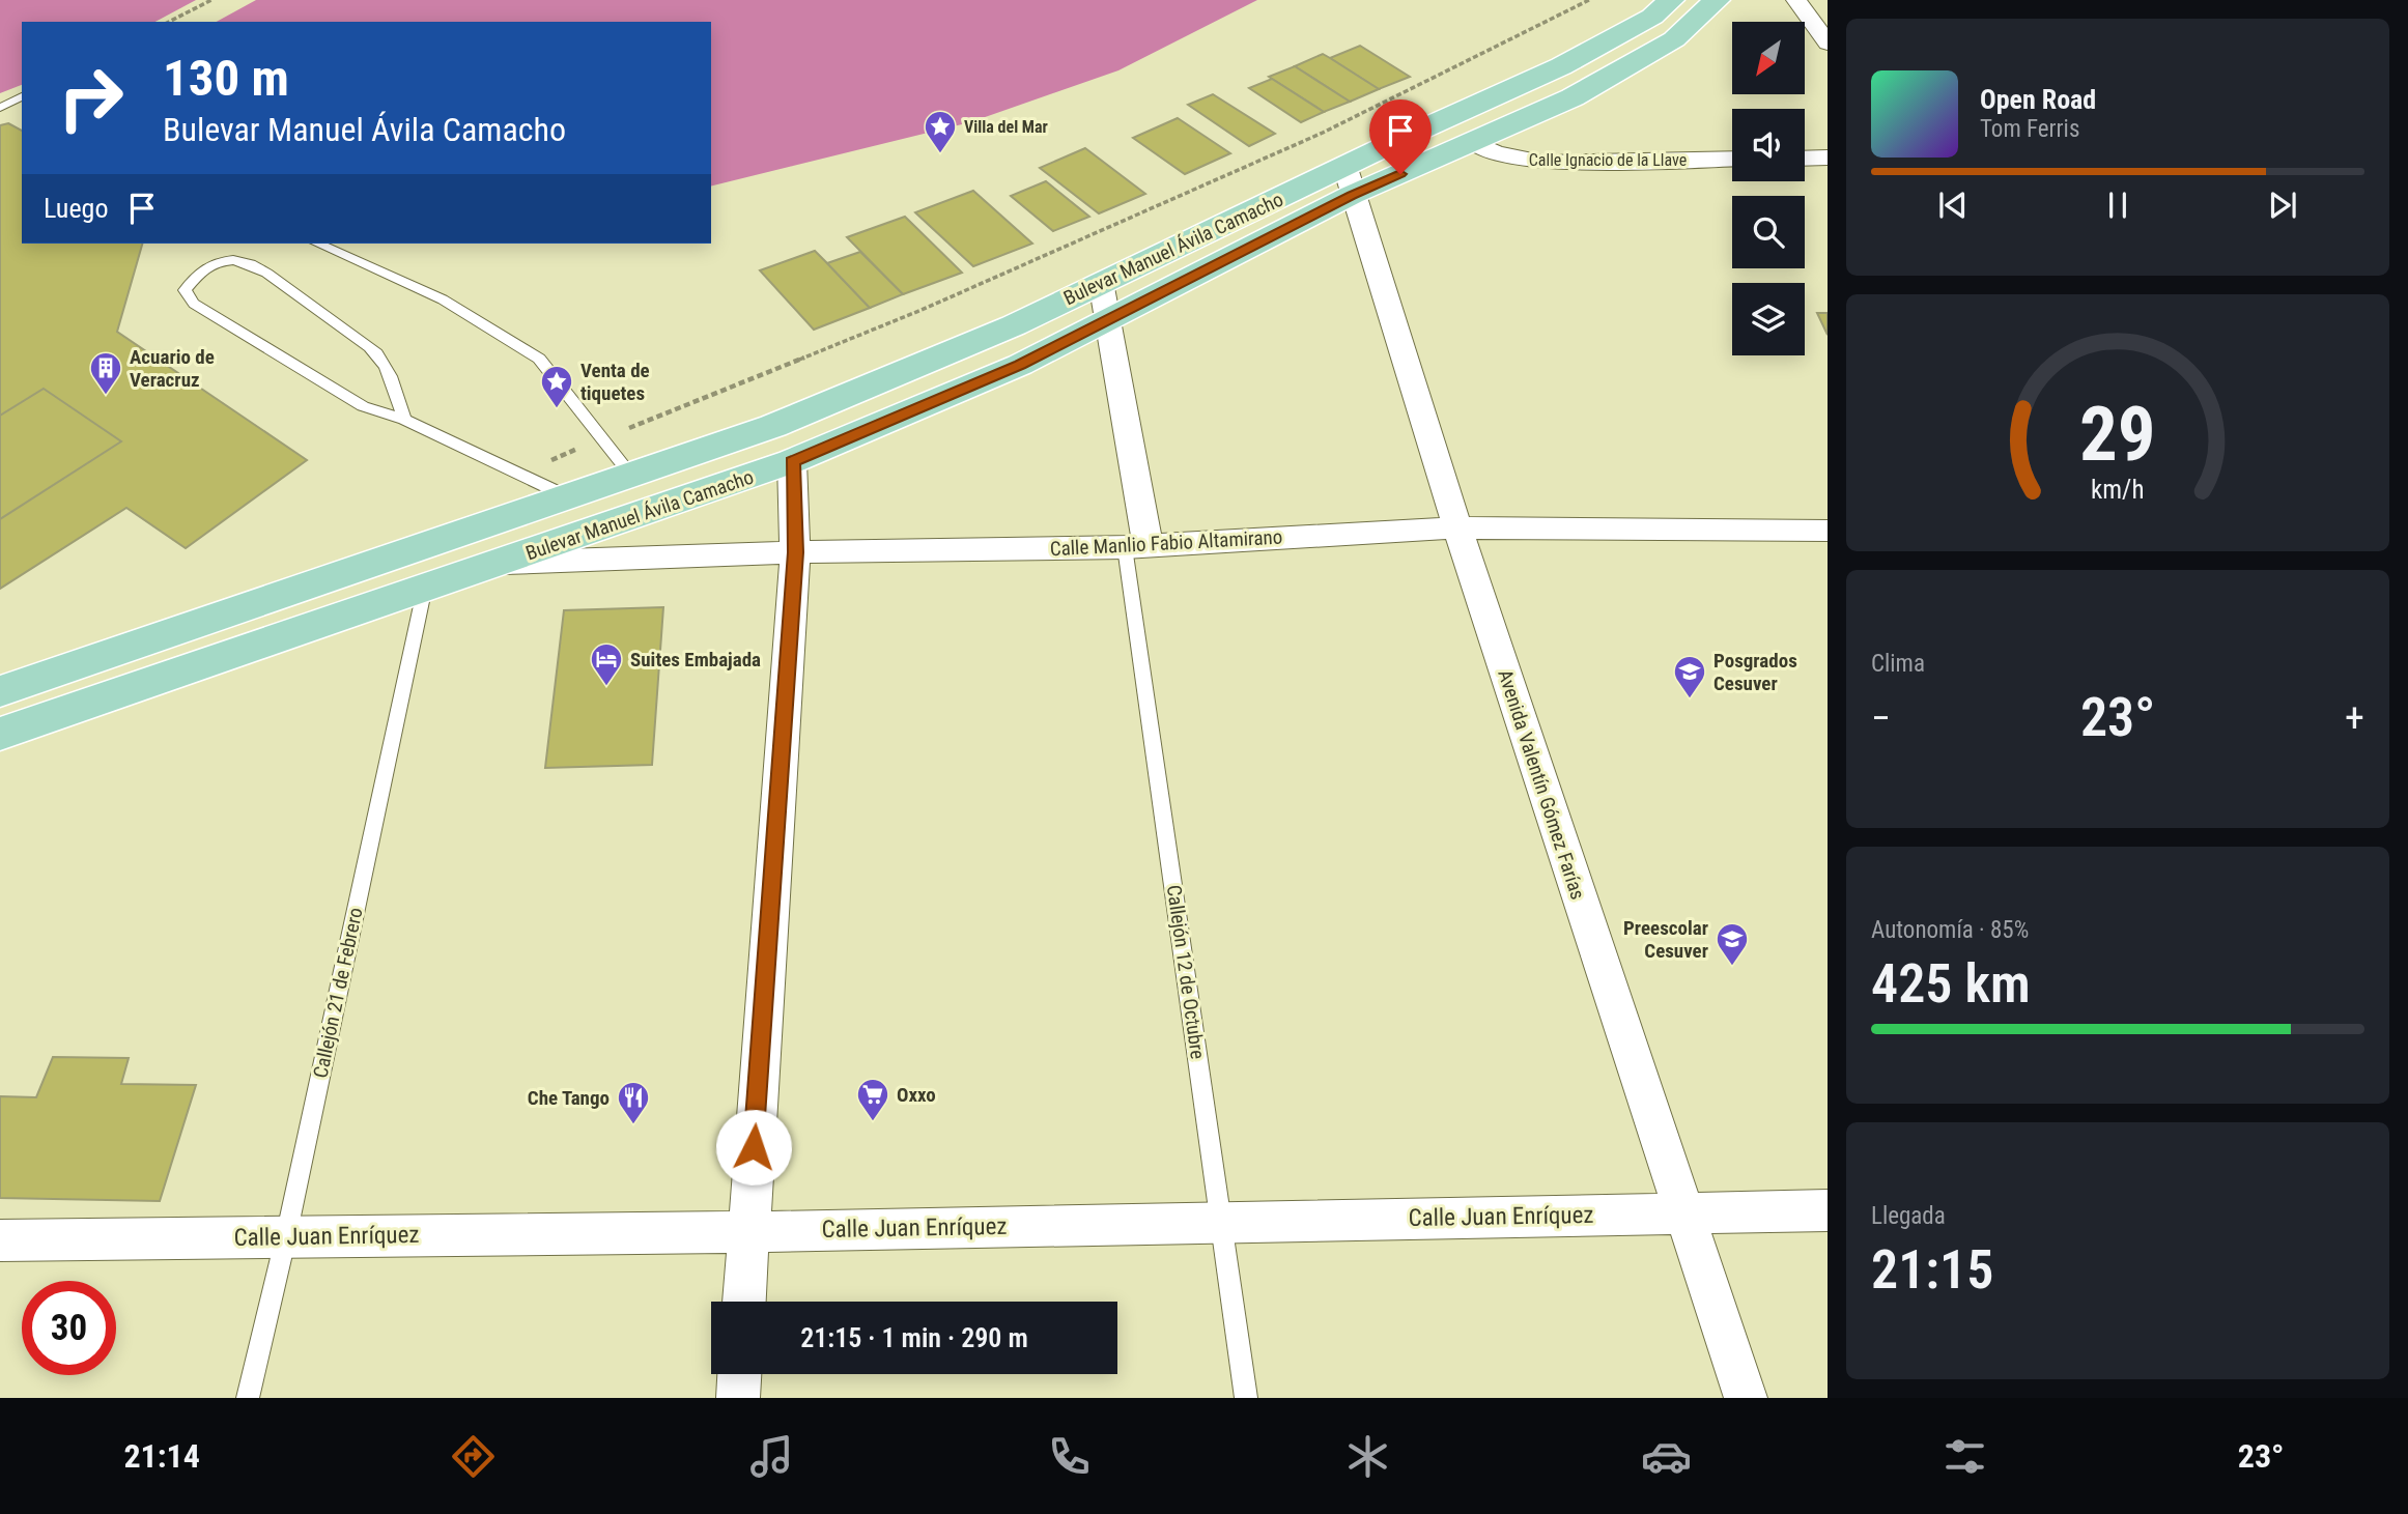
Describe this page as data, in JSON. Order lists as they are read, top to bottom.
{
  "streets": {
    "main road": ["Bulevar Manuel Ávila Camacho"],
    "street": [
      "Calle Ignacio de la Llave",
      "Calle Manlio Fabio Altamirano",
      "Avenida Valentín Gómez Farías",
      "Callejón 12 de Octubre",
      "Calle Juan Enríquez"
    ],
    "lane": ["Callejón 21 de Febrero"]
  },
  "crossings": [
    ["Calle Ignacio de la Llave", "Bulevar Manuel Ávila Camacho"],
    ["Bulevar Manuel Ávila Camacho", "Calle Manlio Fabio Altamirano"],
    ["Bulevar Manuel Ávila Camacho", "Avenida Valentín Gómez Farías"],
    ["Bulevar Manuel Ávila Camacho", "Callejón 12 de Octubre"],
    ["Bulevar Manuel Ávila Camacho", "Callejón 21 de Febrero"],
    ["Calle Manlio Fabio Altamirano", "Avenida Valentín Gómez Farías"],
    ["Calle Manlio Fabio Altamirano", "Callejón 12 de Octubre"],
    ["Avenida Valentín Gómez Farías", "Calle Juan Enríquez"],
    ["Callejón 12 de Octubre", "Calle Juan Enríquez"],
    ["Callejón 21 de Febrero", "Calle Juan Enríquez"]
  ],
  "places": {
    "place": ["Villa del Mar", "Venta de tiquetes"],
    "building": ["Acuario de Veracruz"],
    "hotel": ["Suites Embajada"],
    "school or university": ["Posgrados Cesuver", "Preescolar Cesuver"],
    "supermarket": ["Oxxo"],
    "restaurant": ["Che Tango"]
  },
  "north": "bottom left",
  "page": {
    "turn": ["130 m", "Bulevar Manuel Ávila Camacho"],
    "song": ["Open Road", "Tom Ferris"],
    "then": "Luego",
    "tile": [
      "Clima",
      ["Autonomía · 85%", "425 km"],
      ["Llegada", "21:15"]
    ],
    "heat": ["−", "23°", "+"],
    "limit": "30",
    "trip": "21:15 · 1 min · 290 m",
    "tabs": ["21:14", "23°"],
    "gauge": ["29", "km/h"]
  }
}
